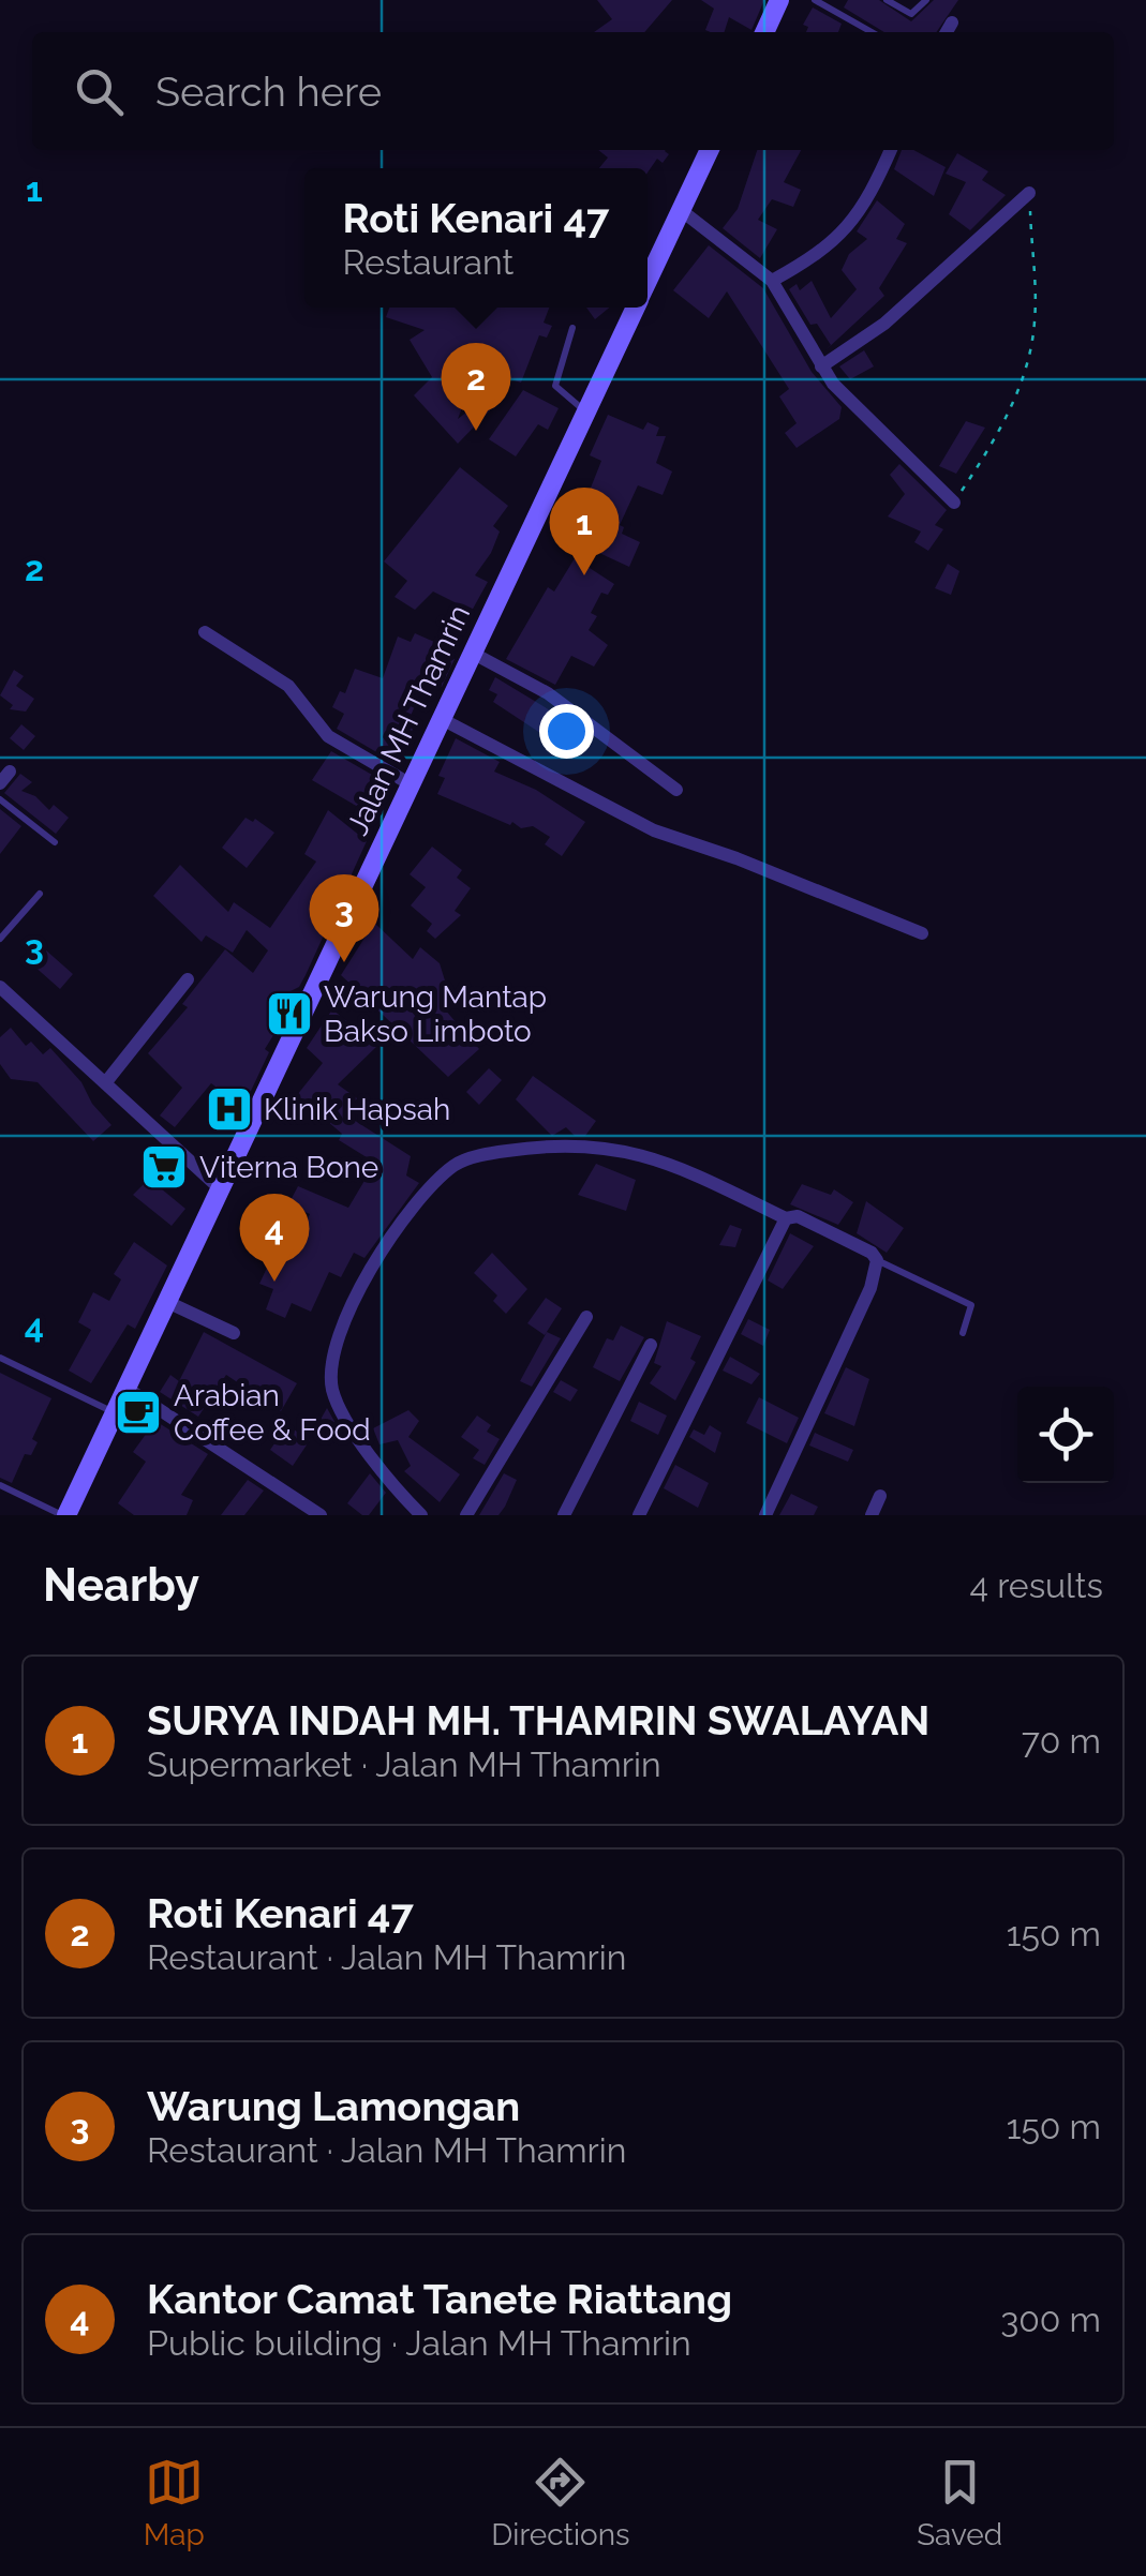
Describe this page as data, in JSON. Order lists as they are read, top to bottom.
{
  "streets": {
    "main road": ["Jalan MH Thamrin"]
  },
  "places": {
    "restaurant": ["Warung Mantap Bakso Limboto"],
    "hospital": ["Klinik Hapsah"],
    "supermarket": ["Viterna Bone"],
    "cafe": ["Arabian Coffee & Food"]
  },
  "page": {
    "search": "Search here",
    "popup": ["Roti Kenari 47", "Restaurant"],
    "pins": [
      "2",
      "1",
      "3",
      "4"
    ],
    "heading": ["Nearby", "4 results"],
    "list": [
      {
        "mark": "1",
        "name": "SURYA INDAH MH. THAMRIN SWALAYAN",
        "note": "Supermarket · Jalan MH Thamrin",
        "value": "70 m"
      },
      {
        "mark": "2",
        "name": "Roti Kenari 47",
        "note": "Restaurant · Jalan MH Thamrin",
        "value": "150 m"
      },
      {
        "mark": "3",
        "name": "Warung Lamongan",
        "note": "Restaurant · Jalan MH Thamrin",
        "value": "150 m"
      },
      {
        "mark": "4",
        "name": "Kantor Camat Tanete Riattang",
        "note": "Public building · Jalan MH Thamrin",
        "value": "300 m"
      }
    ],
    "nav": ["Map", "Directions", "Saved"]
  },
  "grid": {
    "rows": [
      "1",
      "2",
      "3",
      "4"
    ]
  }
}
